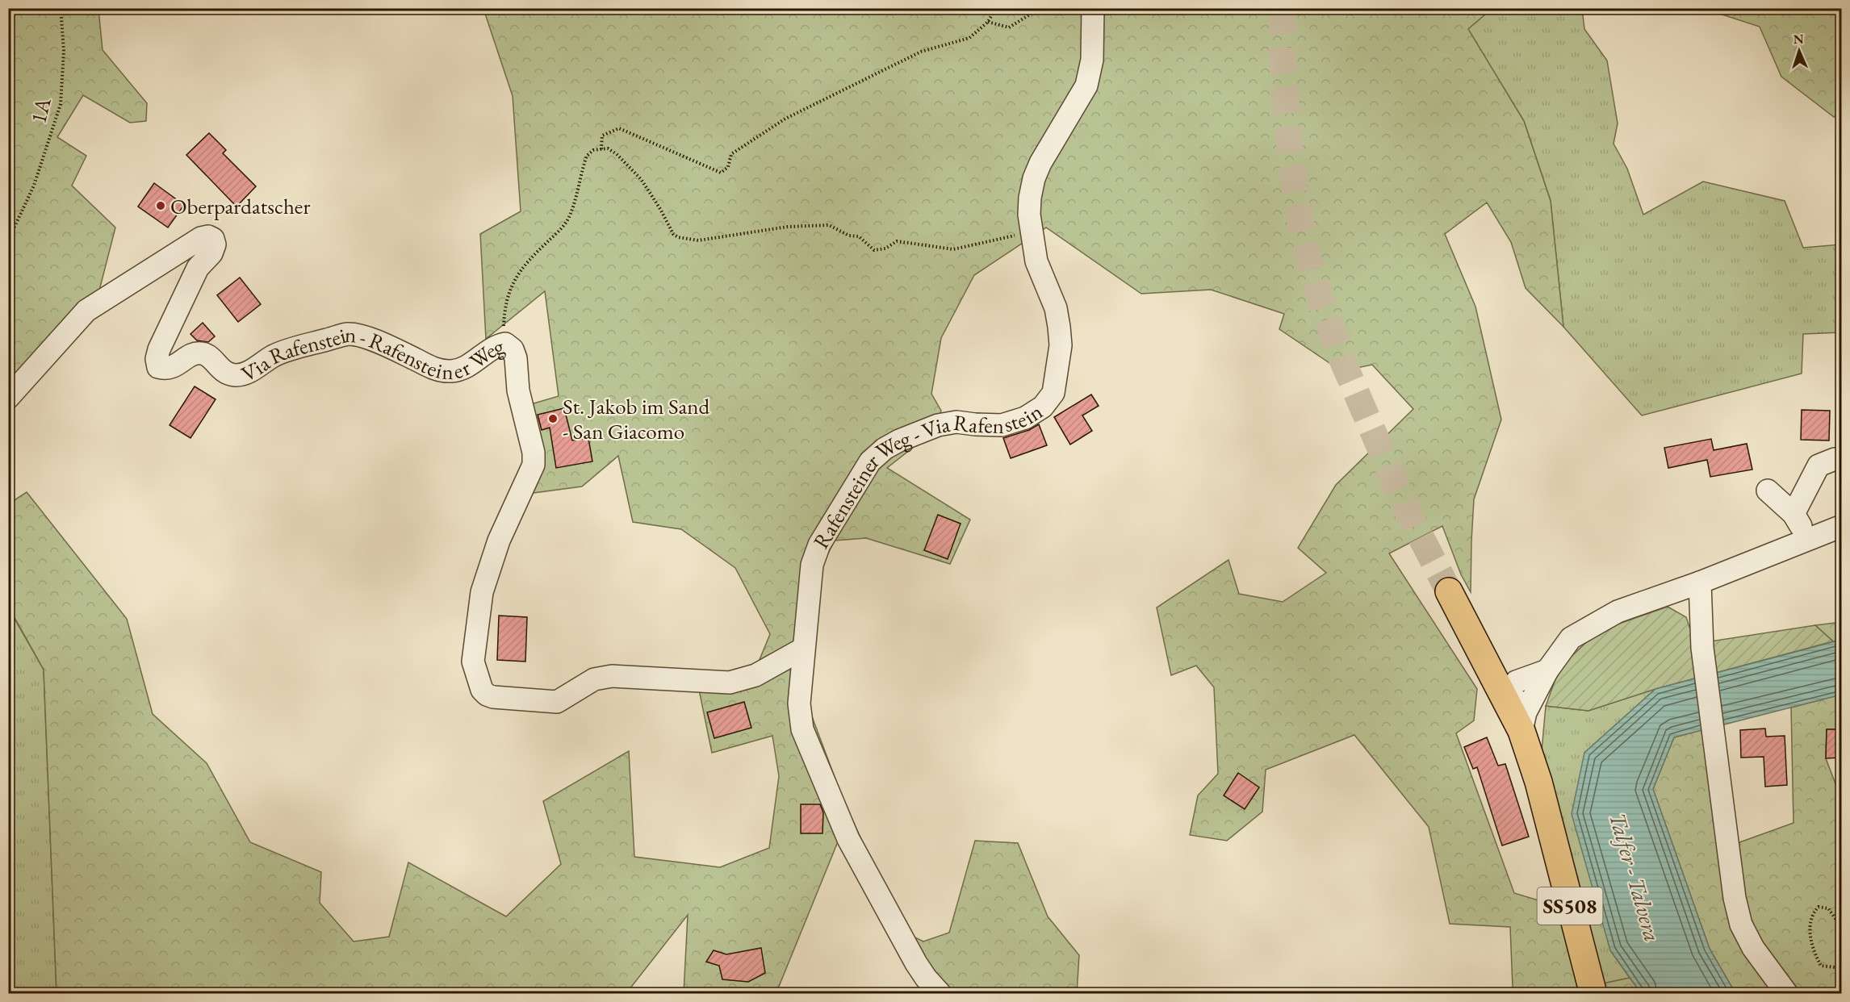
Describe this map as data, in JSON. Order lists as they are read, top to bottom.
{
  "streets": {
    "main road": ["SS508"],
    "street": ["Via Rafenstein - Rafensteiner Weg", "Rafensteiner Weg - Via Rafenstein"],
    "path": ["1A"]
  },
  "crossings": [
    ["Via Rafenstein - Rafensteiner Weg", "Rafensteiner Weg - Via Rafenstein"]
  ],
  "water": ["Talfer - Talvera"],
  "places": ["Oberpardatscher", "St. Jakob im Sand - San Giacomo"],
  "north": "top"
}
